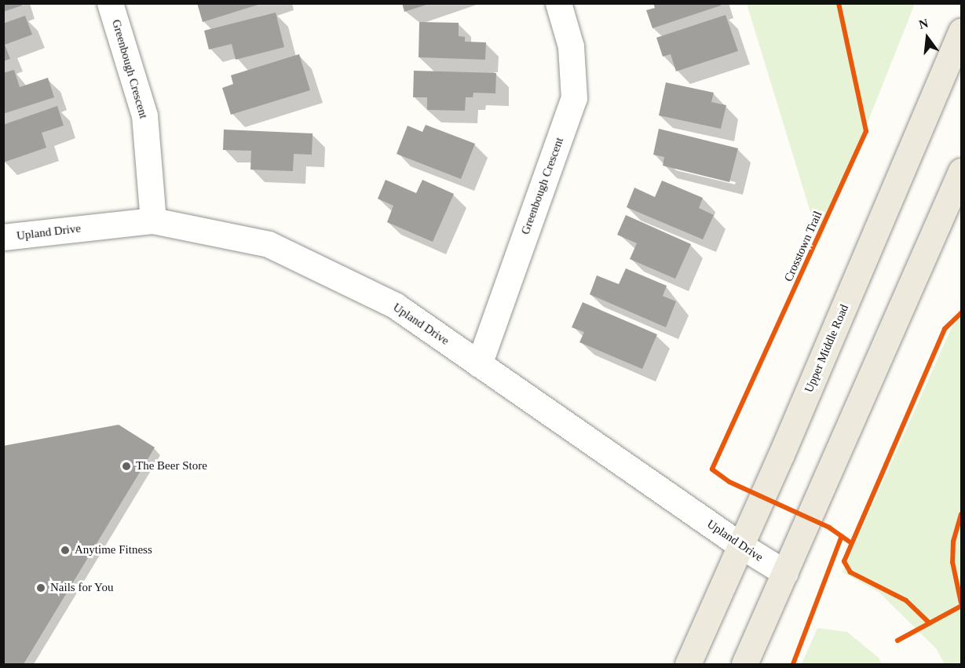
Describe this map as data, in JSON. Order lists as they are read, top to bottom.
{
  "streets": {
    "main road": ["Upper Middle Road"],
    "street": ["Greenbough Crescent", "Upland Drive"],
    "cycle path": ["Crosstown Trail"]
  },
  "crossings": [
    ["Greenbough Crescent", "Upland Drive"],
    ["Upland Drive", "Upper Middle Road"]
  ],
  "places": ["The Beer Store", "Anytime Fitness", "Nails for You"],
  "north": "top"
}
